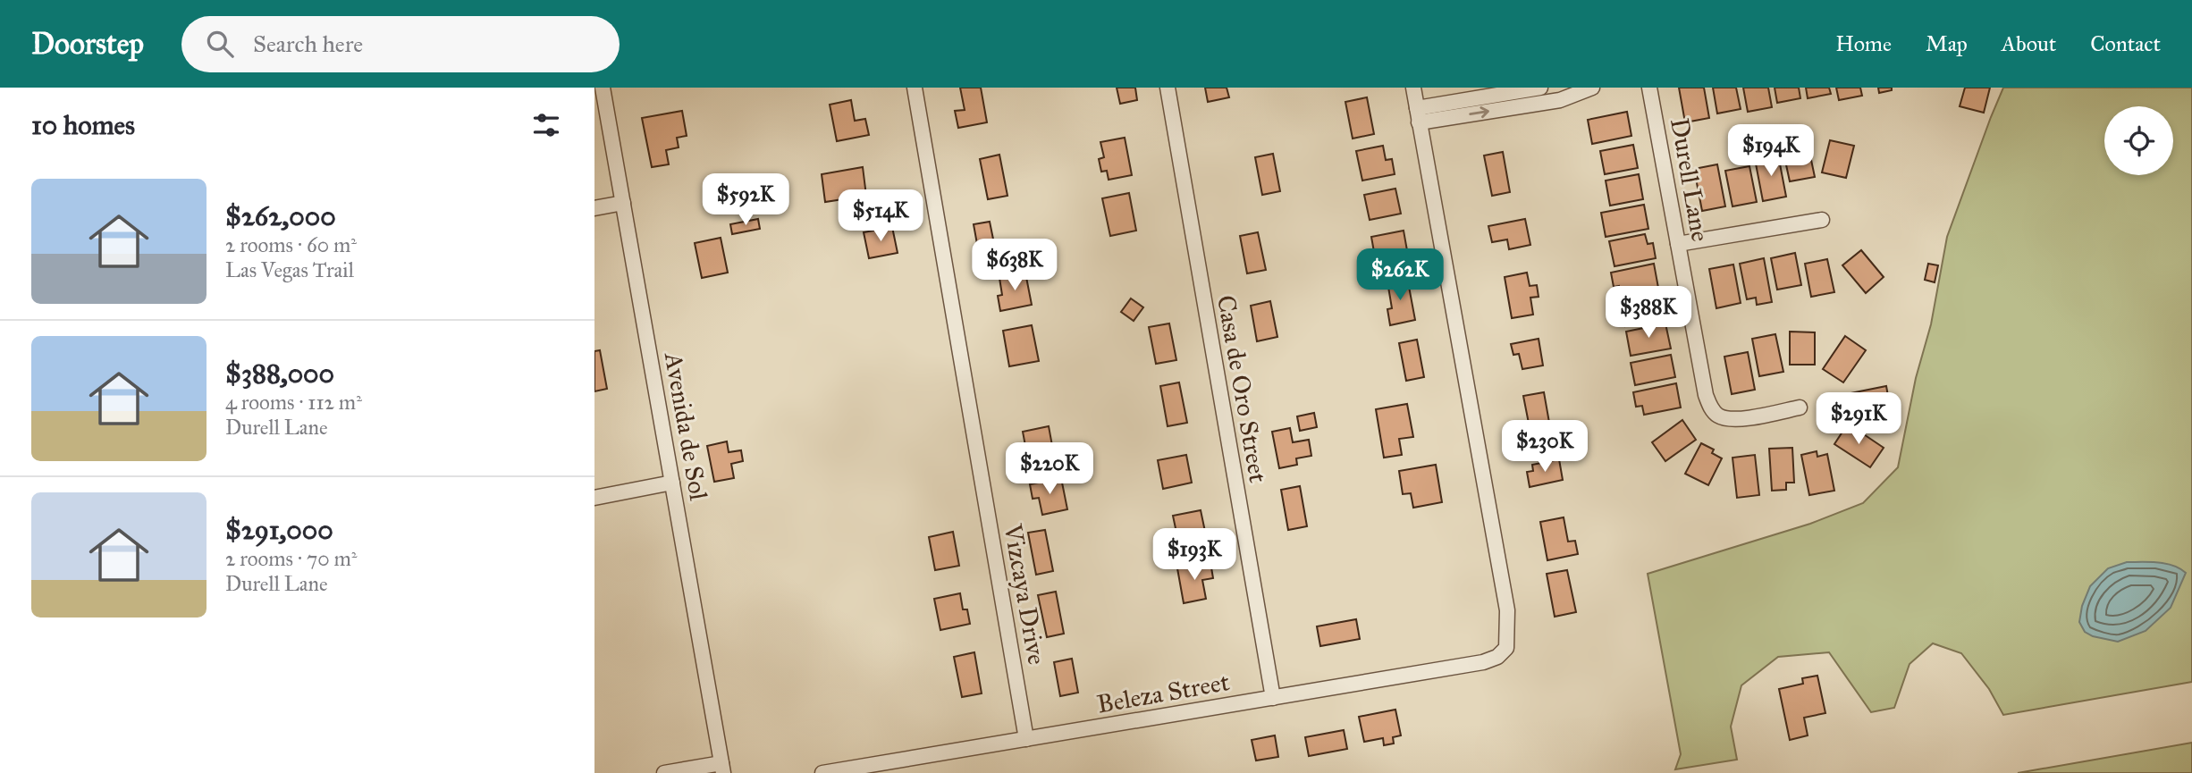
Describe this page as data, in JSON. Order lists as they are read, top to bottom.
{
  "streets": {
    "street": [
      "Durell Lane",
      "Casa de Oro Street",
      "Avenida de Sol",
      "Vizcaya Drive",
      "Beleza Street"
    ]
  },
  "crossings": [
    ["Casa de Oro Street", "Beleza Street"],
    ["Vizcaya Drive", "Beleza Street"]
  ],
  "page": {
    "header": "Doorstep",
    "search": "Search here",
    "nav": [
      "Home",
      "Map",
      "About",
      "Contact"
    ],
    "heading": "10 homes",
    "price": [
      "$194K",
      "$592K",
      "$514K",
      "$638K",
      "$262K",
      "$388K",
      "$291K",
      "$230K",
      "$220K",
      "$193K"
    ],
    "list": [
      {
        "name": "$262,000",
        "note": "2 rooms · 60 m² · Las Vegas Trail"
      },
      {
        "name": "$388,000",
        "note": "4 rooms · 112 m² · Durell Lane"
      },
      {
        "name": "$291,000",
        "note": "2 rooms · 70 m² · Durell Lane"
      }
    ]
  }
}
